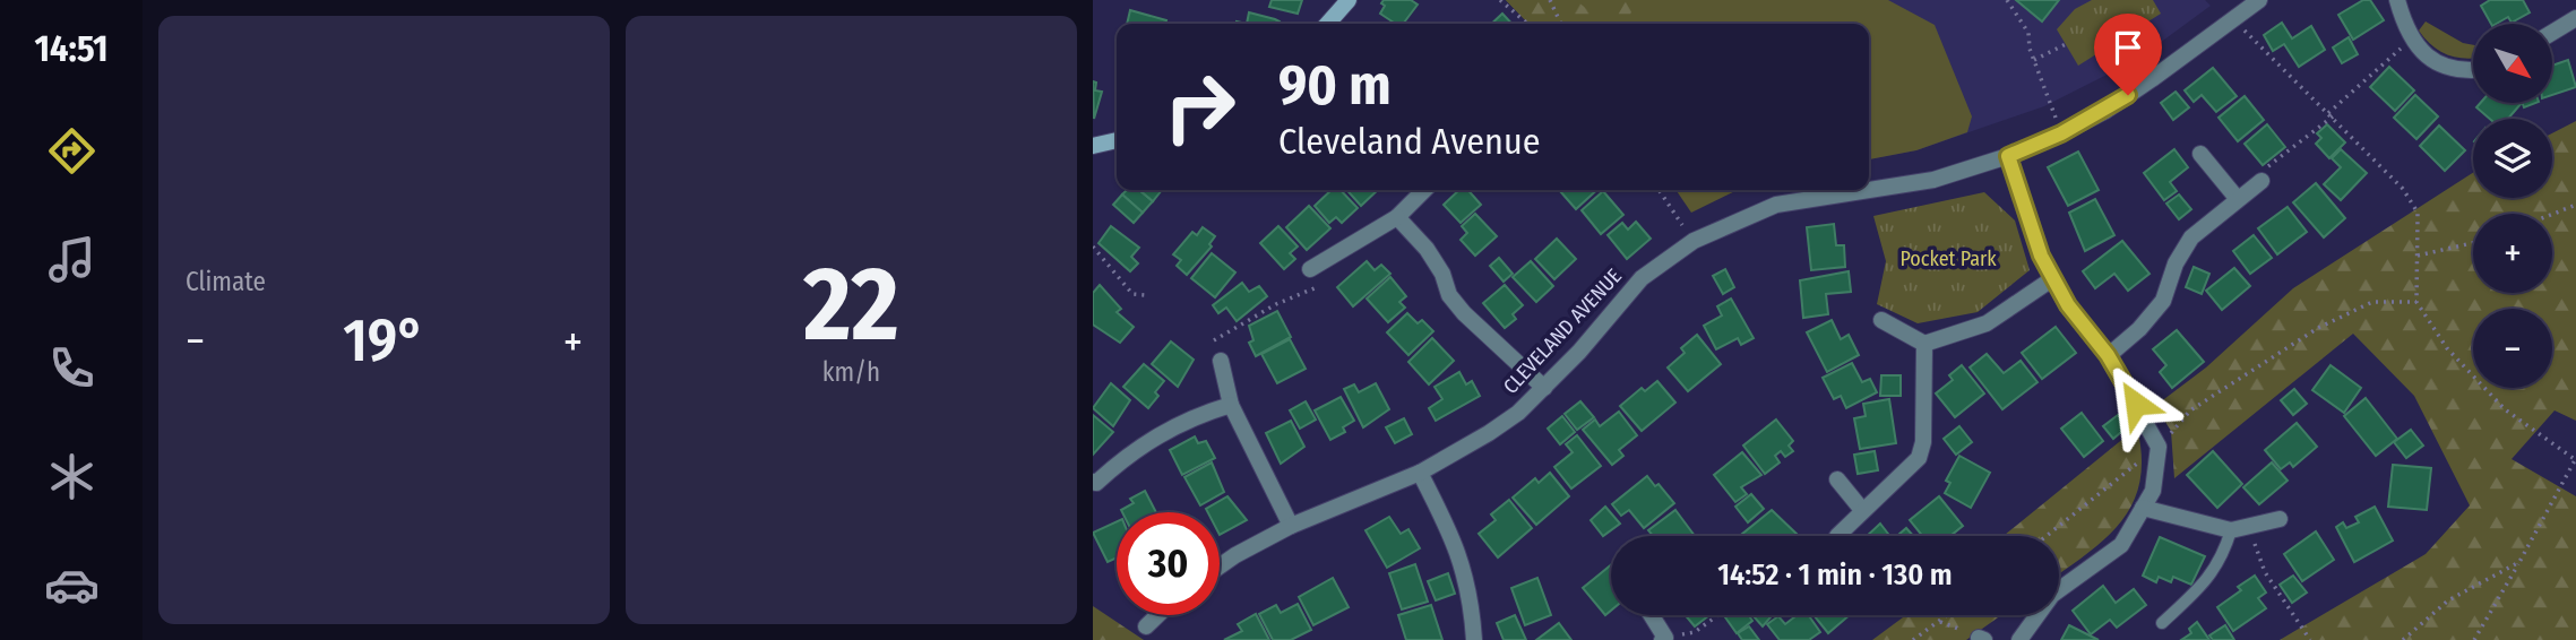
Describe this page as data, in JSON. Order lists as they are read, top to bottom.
{
  "streets": {
    "street": ["CLEVELAND AVENUE"]
  },
  "parks": ["Pocket Park"],
  "north": "bottom right",
  "page": {
    "tabs": "14:51",
    "tile": [
      "Climate",
      ["22", "km/h"]
    ],
    "map_buttons": ["+", "−"],
    "turn": ["90 m", "Cleveland Avenue"],
    "heat": ["−", "19°", "+"],
    "limit": "30",
    "trip": "14:52 · 1 min · 130 m"
  }
}
